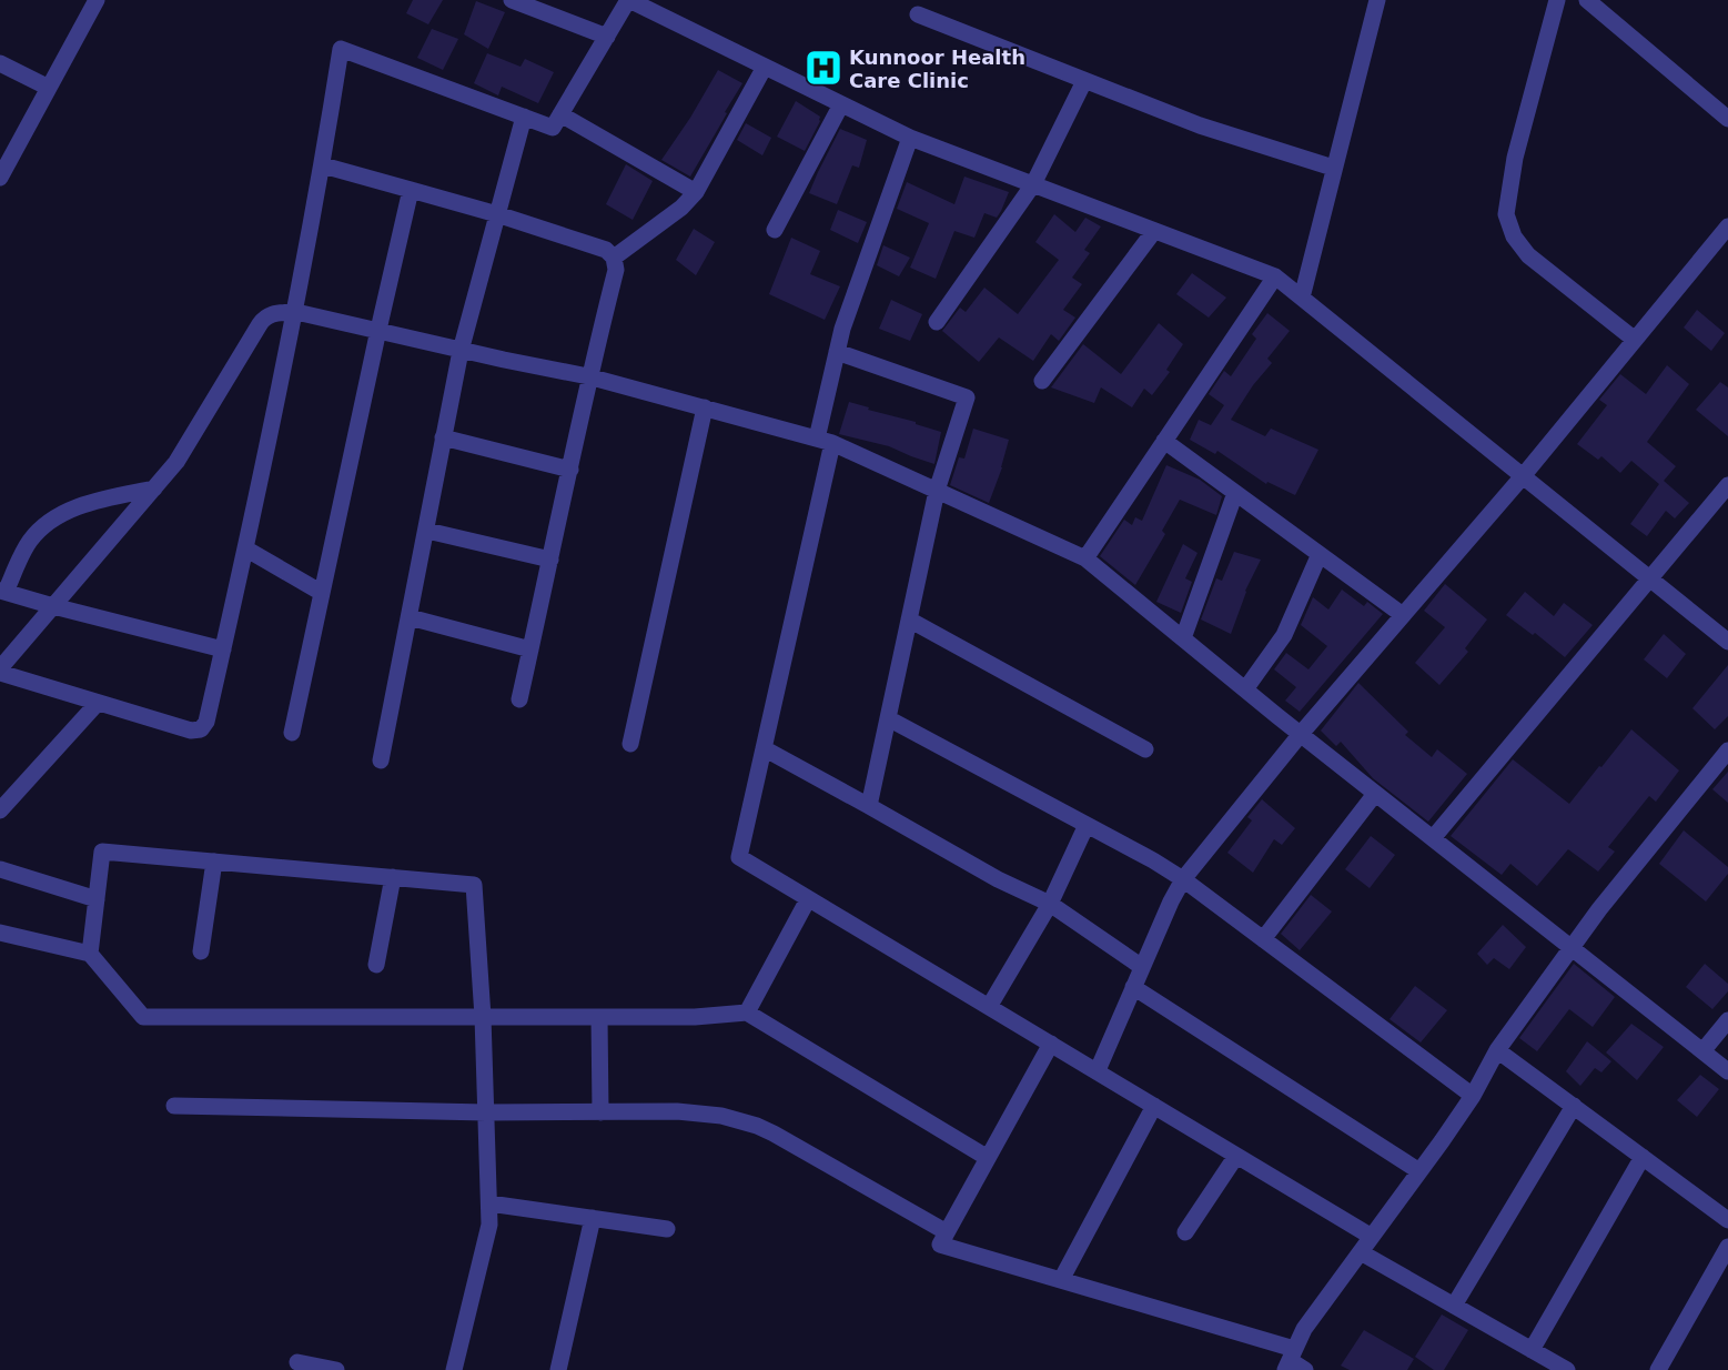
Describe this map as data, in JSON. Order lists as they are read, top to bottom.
{
  "places": {
    "hospital": ["Kunnoor Health Care Clinic"]
  }
}
